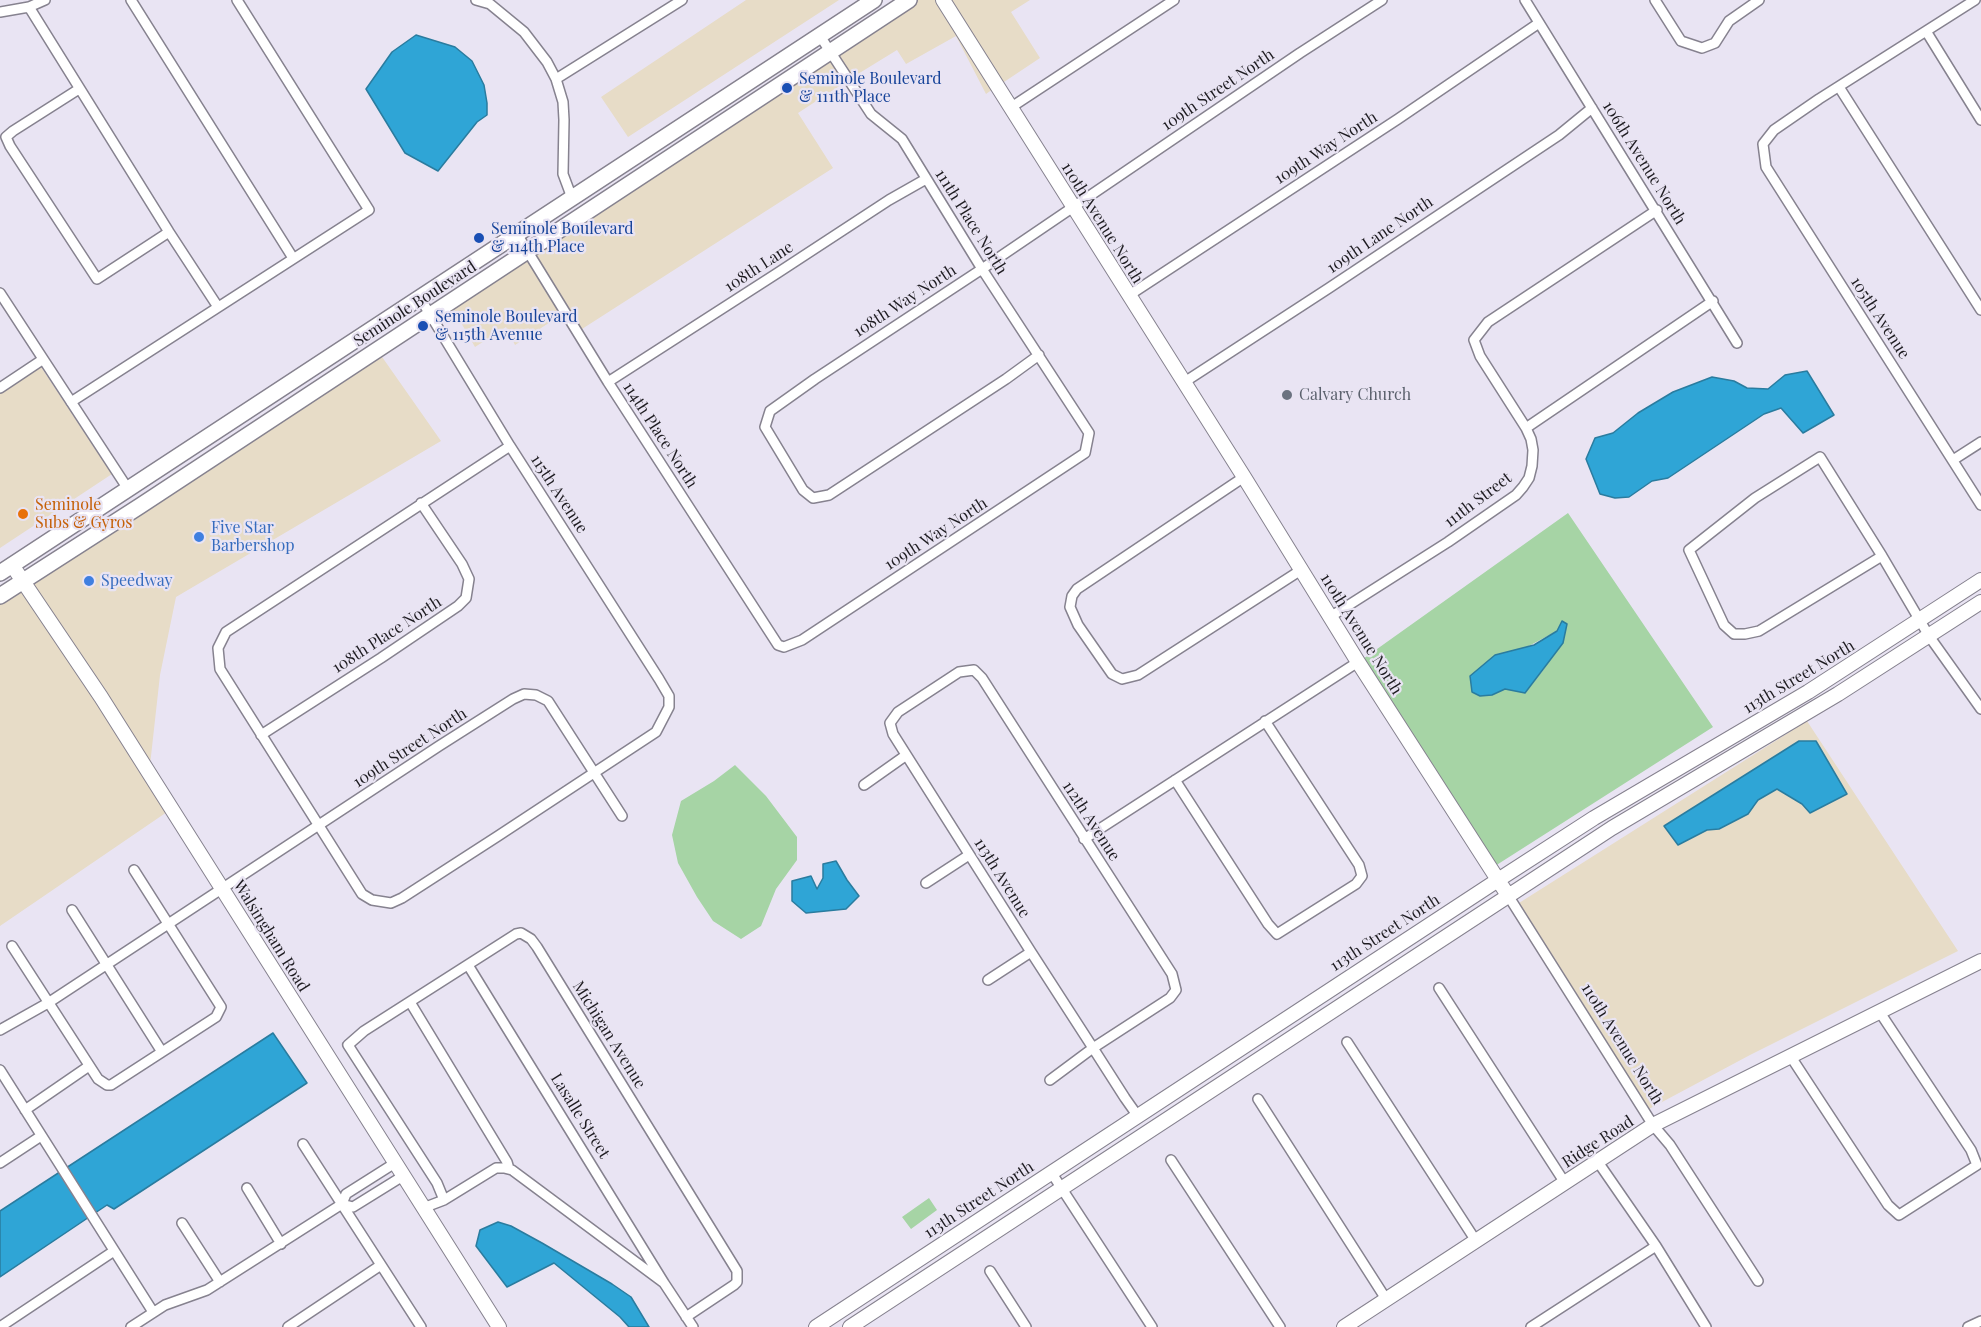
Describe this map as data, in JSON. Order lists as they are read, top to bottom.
{
  "streets": {
    "main road": [
      "110th Avenue North",
      "Seminole Boulevard",
      "113th Street North",
      "Walsingham Road",
      "Ridge Road"
    ],
    "street": [
      "109th Street North",
      "109th Way North",
      "106th Avenue North",
      "111th Place North",
      "109th Lane North",
      "108th Lane",
      "108th Way North",
      "105th Avenue",
      "114th Place North",
      "115th Avenue",
      "111th Street",
      "108th Place North",
      "112th Avenue",
      "113th Avenue",
      "Michigan Avenue",
      "Lasalle Street"
    ]
  },
  "crossings": [
    ["109th Street North", "110th Avenue North"],
    ["109th Street North", "108th Way North"],
    ["109th Street North", "115th Avenue"],
    ["109th Street North", "Walsingham Road"],
    ["109th Way North", "106th Avenue North"],
    ["109th Way North", "111th Place North"],
    ["109th Way North", "110th Avenue North"],
    ["109th Way North", "114th Place North"],
    ["106th Avenue North", "109th Lane North"],
    ["106th Avenue North", "111th Street"],
    ["111th Place North", "108th Lane"],
    ["111th Place North", "108th Way North"],
    ["111th Place North", "Seminole Boulevard"],
    ["110th Avenue North", "109th Lane North"],
    ["110th Avenue North", "108th Way North"],
    ["110th Avenue North", "111th Street"],
    ["110th Avenue North", "113th Street North"],
    ["110th Avenue North", "Ridge Road"],
    ["108th Lane", "114th Place North"],
    ["Seminole Boulevard", "114th Place North"],
    ["Seminole Boulevard", "115th Avenue"],
    ["Seminole Boulevard", "Walsingham Road"],
    ["113th Street North", "113th Avenue"],
    ["112th Avenue", "113th Avenue"],
    ["Michigan Avenue", "Lasalle Street"]
  ],
  "places": [
    "Seminole Boulevard & 111th Place",
    "Seminole Boulevard & 114th Place",
    "Seminole Boulevard & 115th Avenue",
    "Calvary Church",
    "Seminole Subs & Gyros",
    "Five Star Barbershop",
    "Speedway"
  ]
}
